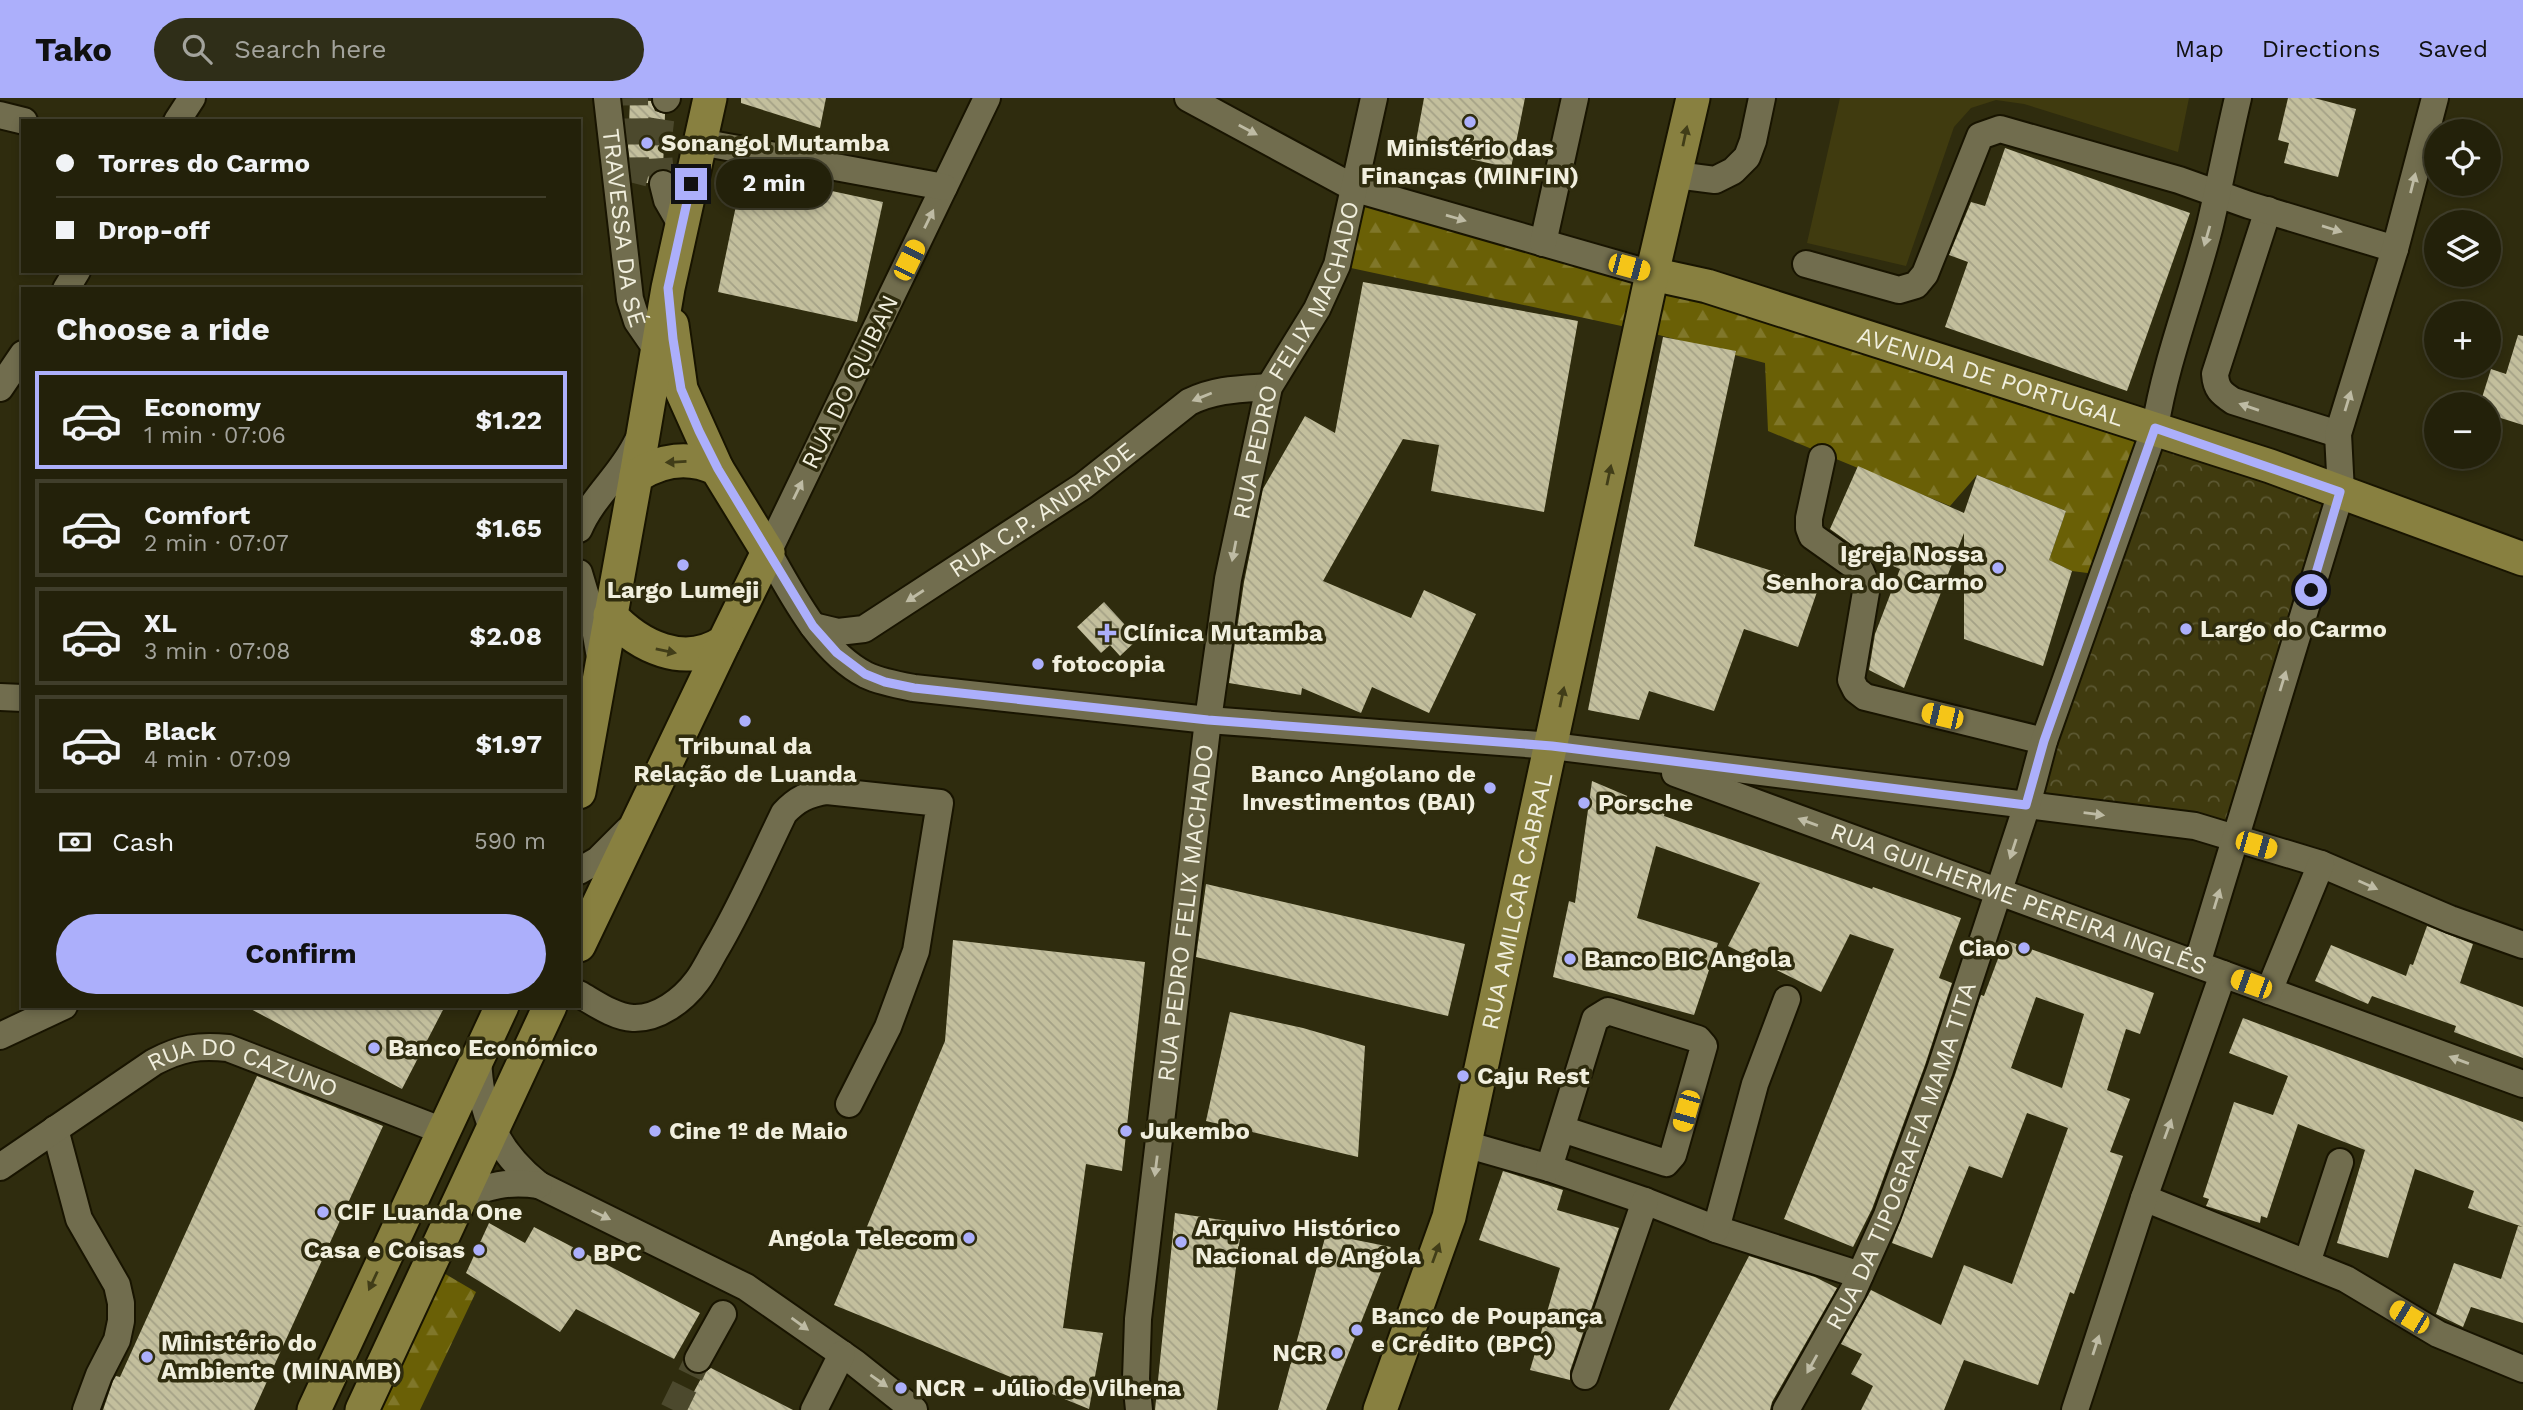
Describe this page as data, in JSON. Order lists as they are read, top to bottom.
{
  "streets": {
    "main road": ["AVENIDA DE PORTUGAL", "RUA AMILCAR CABRAL"],
    "street": [
      "TRAVESSA DA SÉ",
      "RUA PEDRO FELIX MACHADO",
      "RUA DO QUIBAN",
      "RUA C.P. ANDRADE",
      "RUA GUILHERME PEREIRA INGLÊS",
      "RUA DO CAZUNO",
      "RUA DA TIPOGRAFIA MAMA TITA"
    ]
  },
  "crossings": [
    ["RUA PEDRO FELIX MACHADO", "RUA C.P. ANDRADE"],
    ["AVENIDA DE PORTUGAL", "RUA AMILCAR CABRAL"],
    ["AVENIDA DE PORTUGAL", "RUA DA TIPOGRAFIA MAMA TITA"],
    ["RUA GUILHERME PEREIRA INGLÊS", "RUA DA TIPOGRAFIA MAMA TITA"]
  ],
  "one_way": [
    "RUA PEDRO FELIX MACHADO",
    "RUA DO QUIBAN",
    "RUA C.P. ANDRADE",
    "RUA AMILCAR CABRAL"
  ],
  "places": {
    "other": [
      "Ministério das Finanças (MINFIN)",
      "Sonangol Mutamba",
      "Largo Lumeji",
      "Igreja Nossa Senhora do Carmo",
      "Largo do Carmo",
      "fotocopia",
      "Tribunal da Relação de Luanda",
      "Banco Angolano de Investimentos (BAI)",
      "Porsche",
      "Ciao",
      "Banco BIC Angola",
      "Banco Económico",
      "Caju Rest",
      "Cine 1º de Maio",
      "Jukembo",
      "CIF Luanda One",
      "Angola Telecom",
      "Arquivo Histórico Nacional de Angola",
      "Casa e Coisas",
      "BPC",
      "Banco de Poupança e Crédito (BPC)",
      "NCR",
      "Ministério do Ambiente (MINAMB)",
      "NCR - Júlio de Vilhena"
    ],
    "health": ["Clínica Mutamba"]
  },
  "page": {
    "header": "Tako",
    "search": "Search here",
    "nav": ["Map", "Directions", "Saved"],
    "map_buttons": ["+", "−"],
    "banner": ["Torres do Carmo", "Drop-off"],
    "bubble": "2 min",
    "heading": "Choose a ride",
    "list": [
      {
        "name": "Economy",
        "note": "1 min · 07:06",
        "value": "$1.22"
      },
      {
        "name": "Comfort",
        "note": "2 min · 07:07",
        "value": "$1.65"
      },
      {
        "name": "XL",
        "note": "3 min · 07:08",
        "value": "$2.08"
      },
      {
        "name": "Black",
        "note": "4 min · 07:09",
        "value": "$1.97"
      }
    ],
    "pay": ["Cash", "590 m"],
    "buttons": "Confirm"
  }
}
